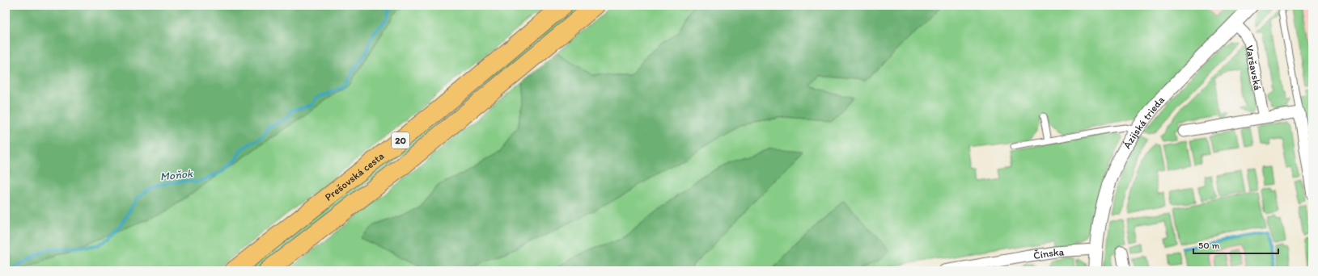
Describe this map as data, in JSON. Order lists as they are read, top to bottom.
{
  "streets": {
    "highway": ["20", "Prešovská cesta"],
    "street": ["Varšavská", "Ázijská trieda", "Čínska"]
  },
  "crossings": [
    ["Varšavská", "Ázijská trieda"],
    ["Ázijská trieda", "Čínska"]
  ],
  "water": ["Moňok"],
  "scale_bar": "50 m"
}
